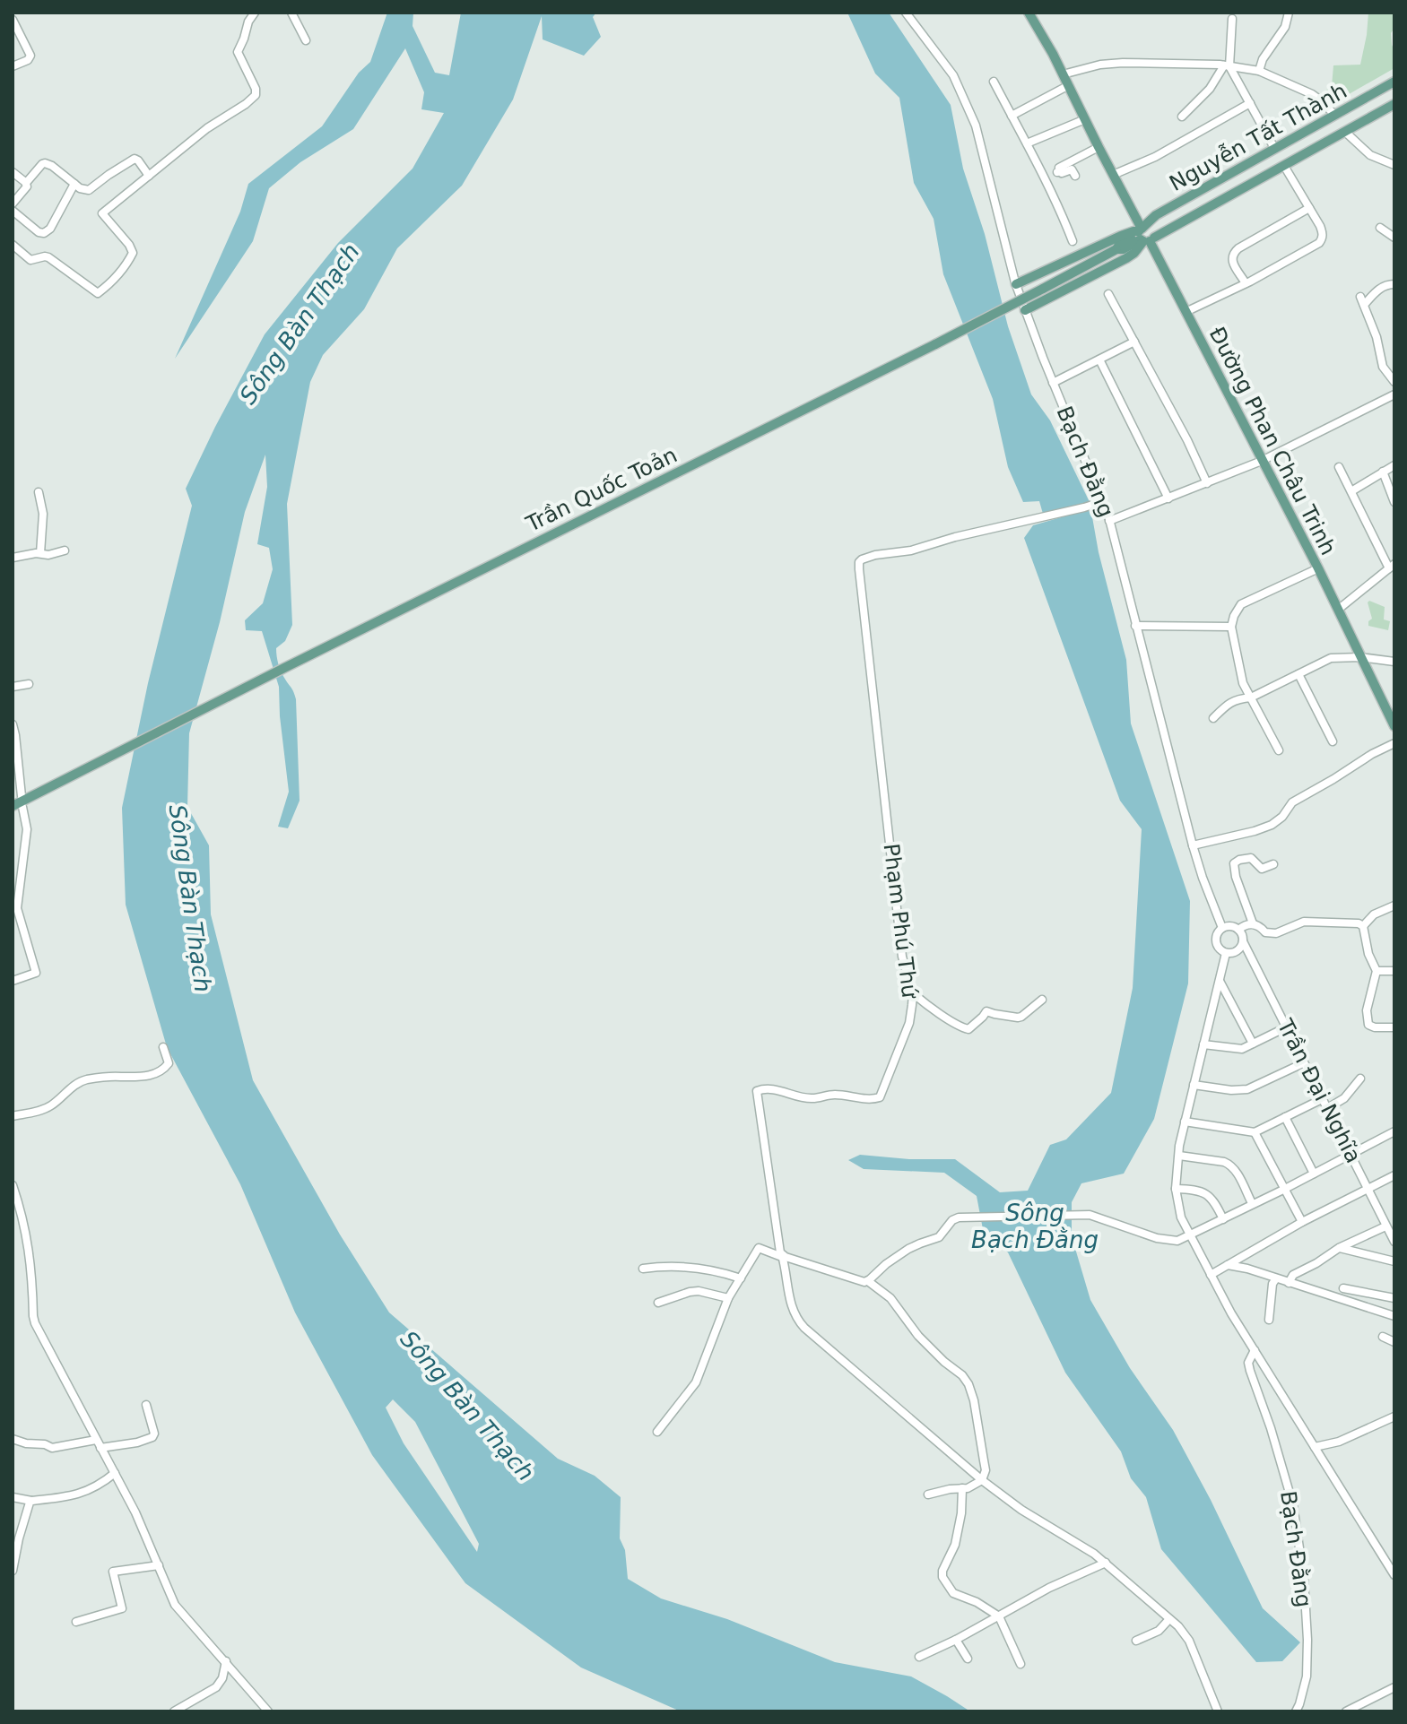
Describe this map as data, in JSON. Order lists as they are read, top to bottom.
{
  "streets": {
    "main road": ["Nguyễn Tất Thành", "Đường Phan Châu Trinh", "Trần Quốc Toản"],
    "street": ["Bạch Đằng", "Phạm Phú Thứ", "Trần Đại Nghĩa"]
  },
  "crossings": [
    ["Nguyễn Tất Thành", "Đường Phan Châu Trinh"],
    ["Nguyễn Tất Thành", "Trần Quốc Toản"],
    ["Đường Phan Châu Trinh", "Trần Quốc Toản"],
    ["Bạch Đằng", "Phạm Phú Thứ"],
    ["Bạch Đằng", "Trần Đại Nghĩa"]
  ],
  "water": ["Sông Bàn Thạch", "Sông Bạch Đằng"]
}
